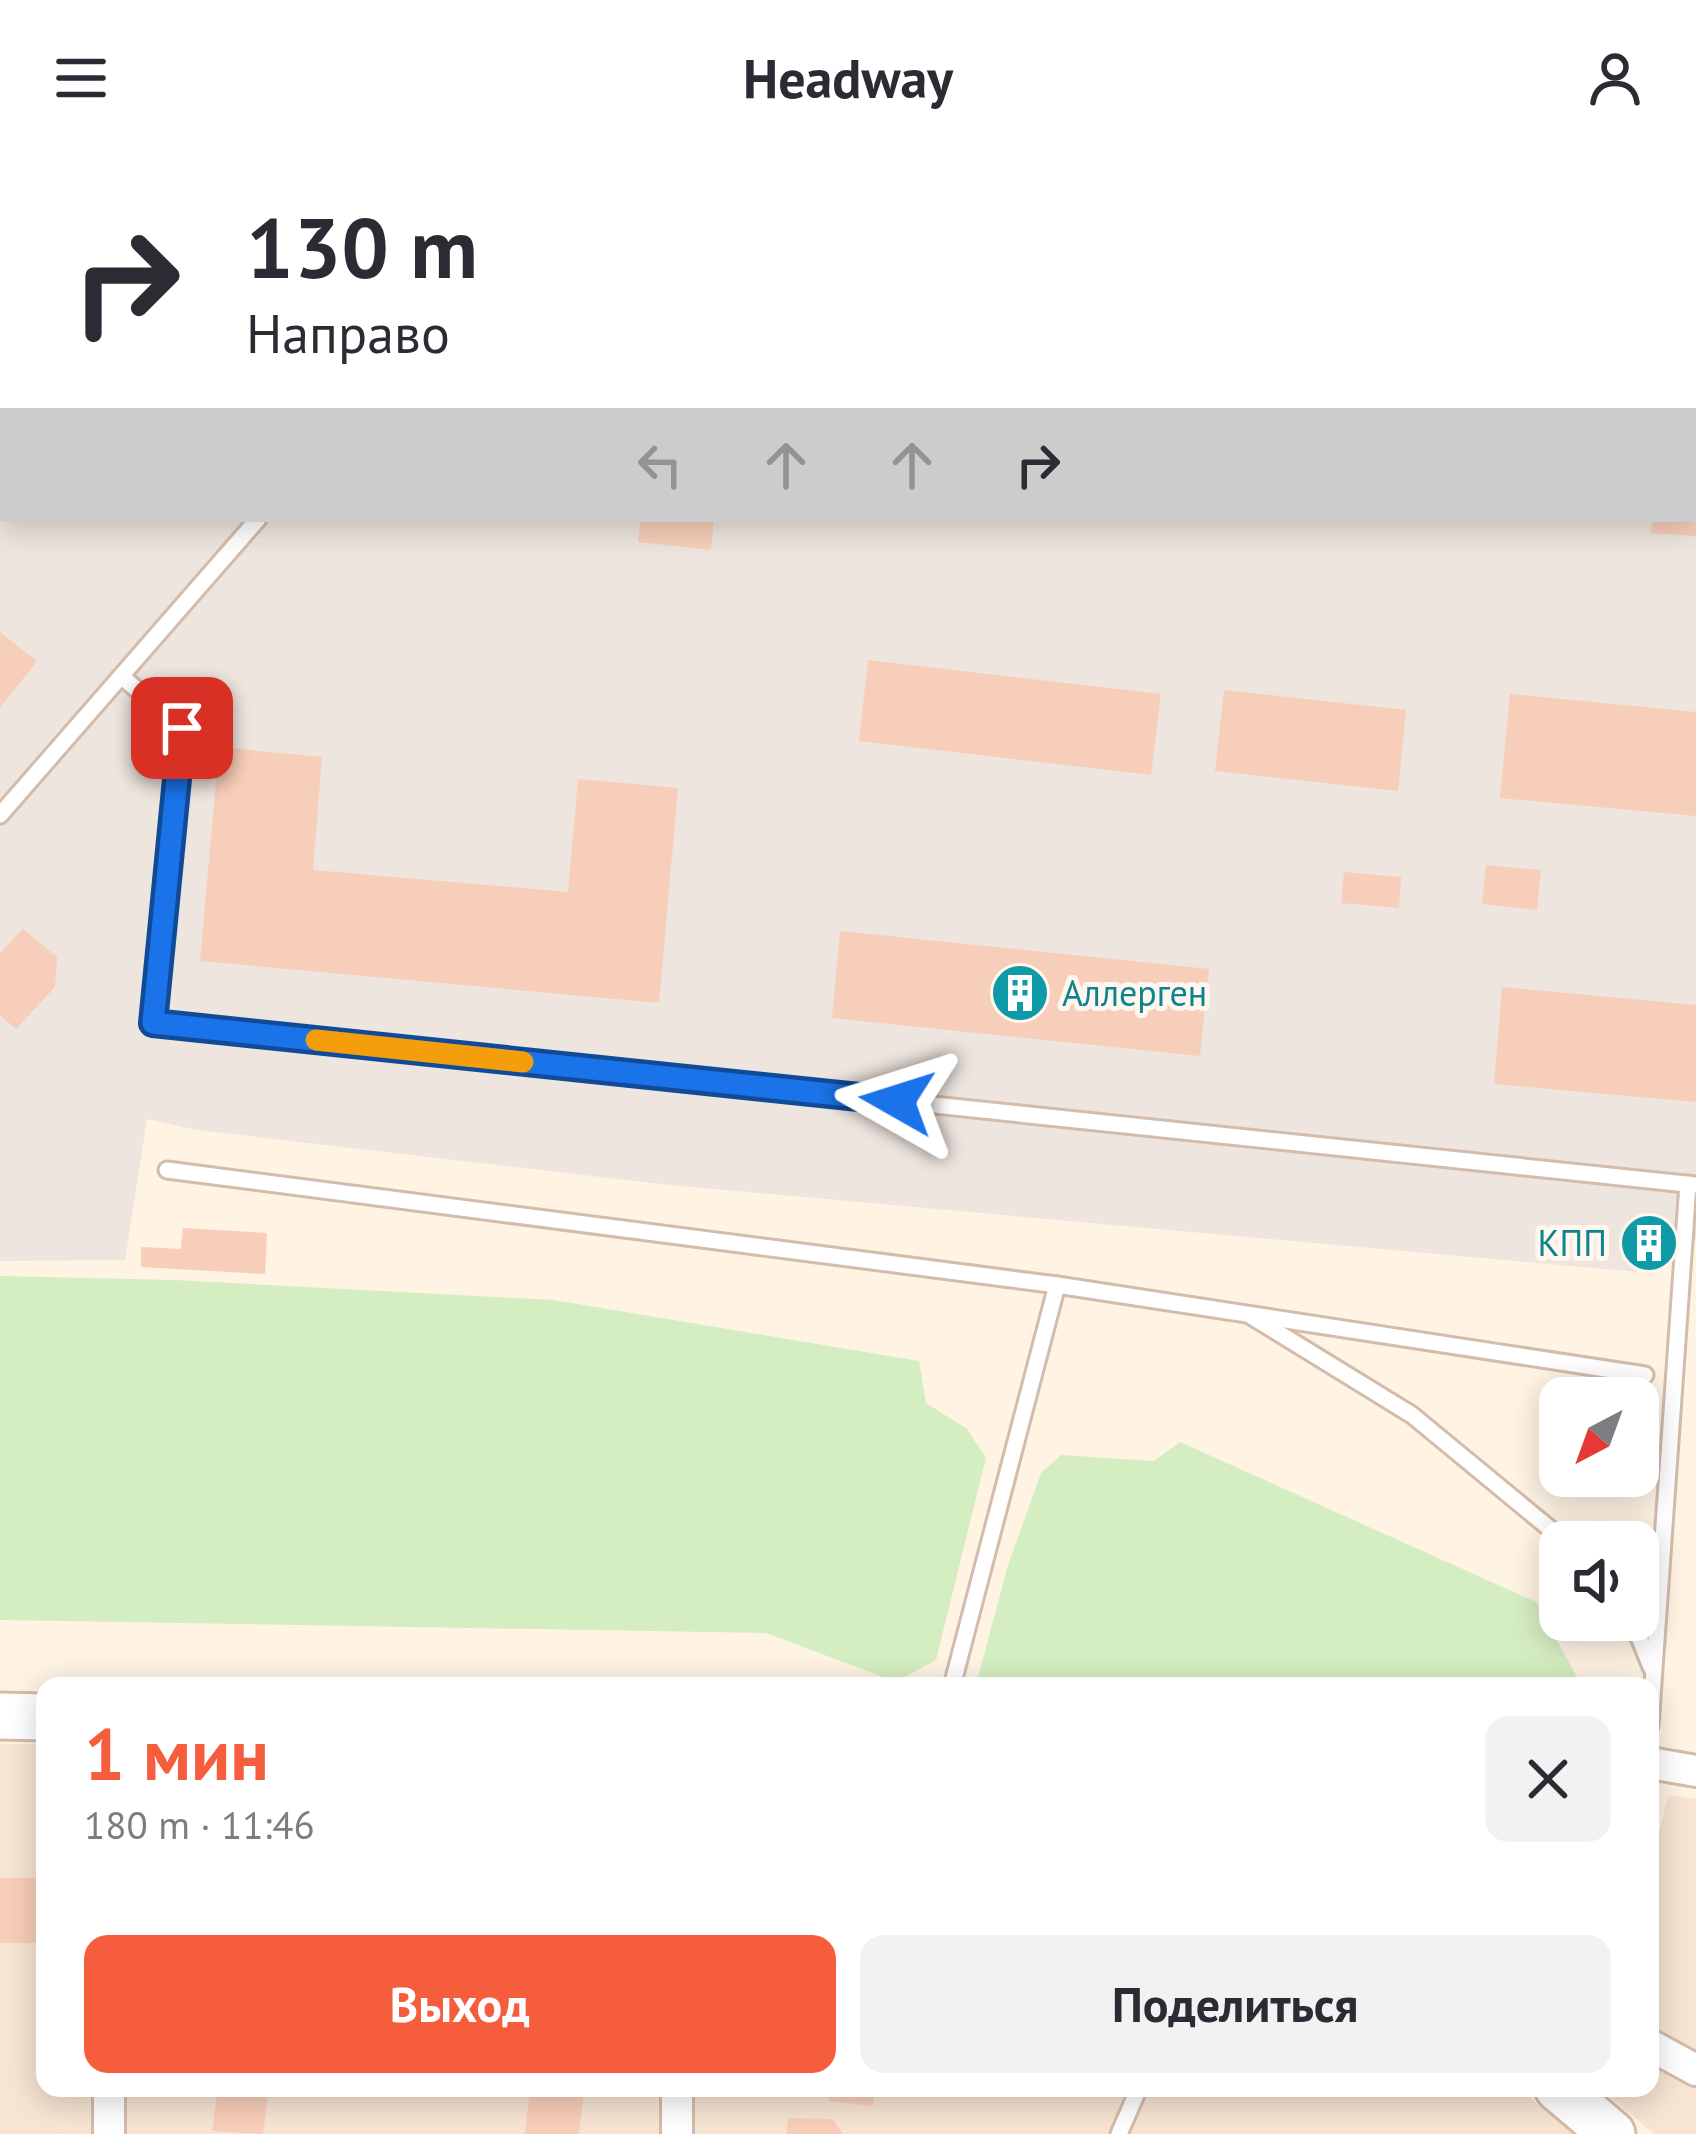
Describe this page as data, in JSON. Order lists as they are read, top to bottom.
{
  "places": {
    "building": ["Аллерген", "КПП"]
  },
  "north": "bottom left",
  "page": {
    "header": "Headway",
    "turn": ["130 m", "Направо"],
    "heading": ["1 мин", "180 m · 11:46"],
    "buttons": ["Выход", "Поделиться"]
  }
}
